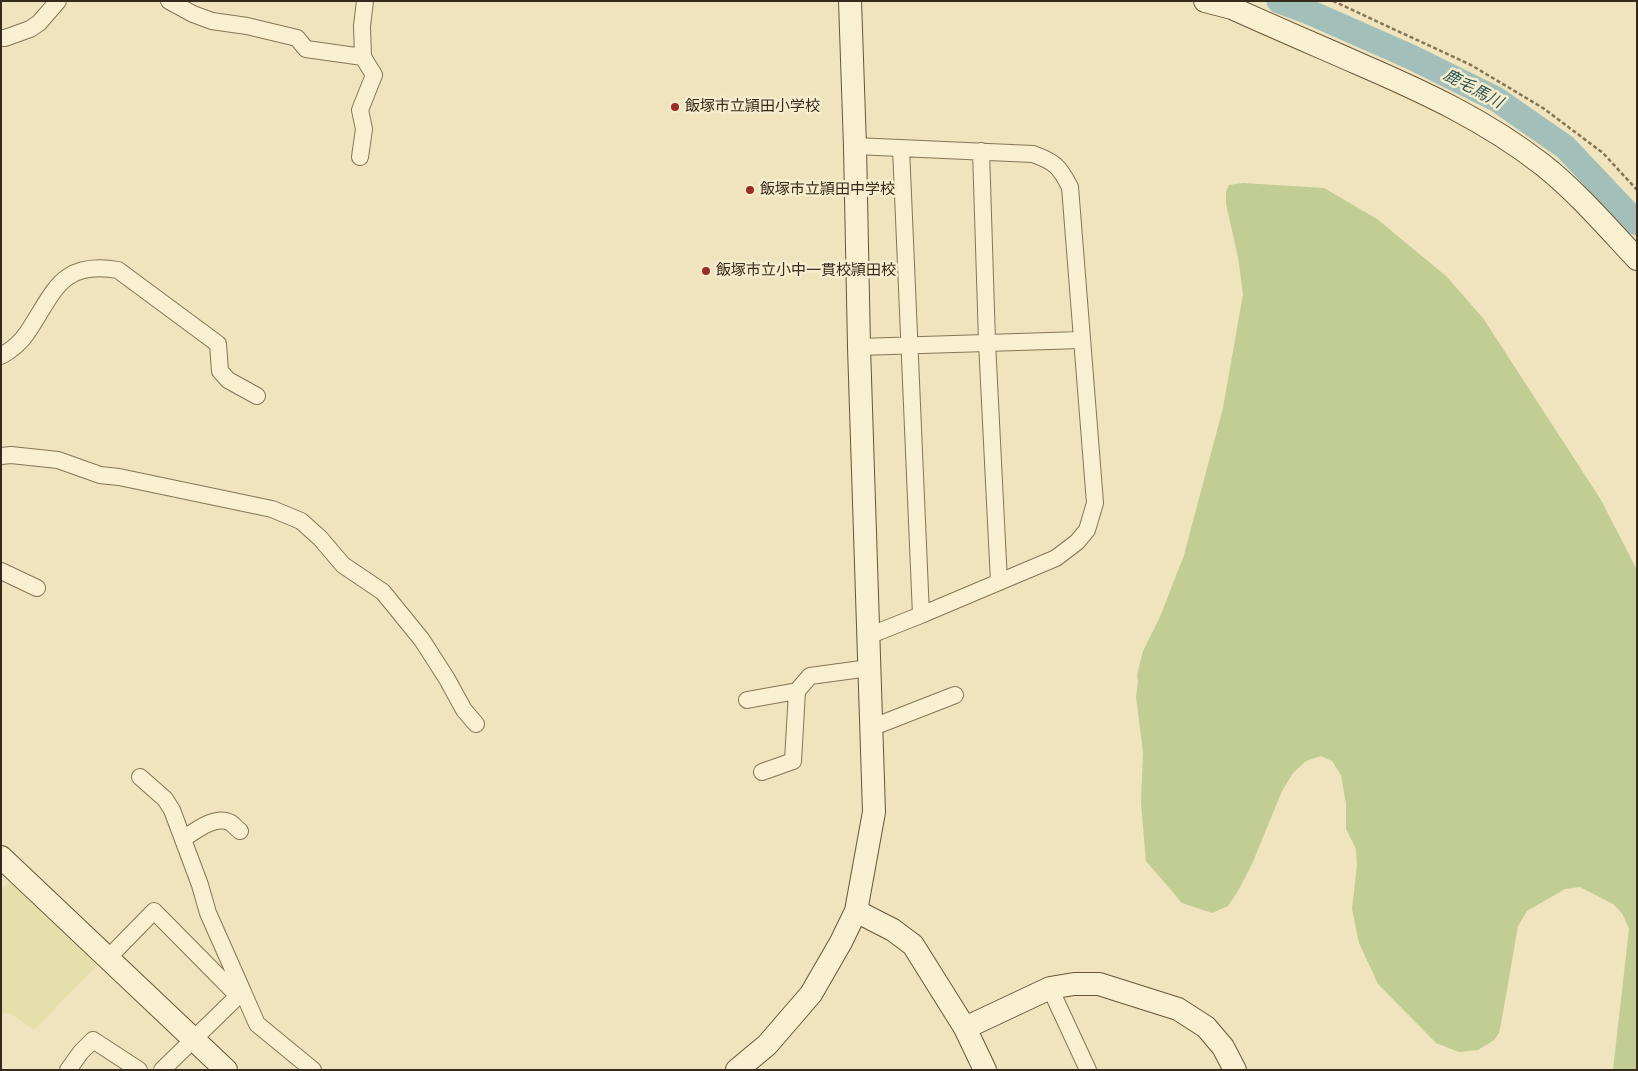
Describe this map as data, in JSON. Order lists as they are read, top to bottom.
{
  "water": ["鹿毛馬川"],
  "places": ["飯塚市立頴田小学校", "飯塚市立頴田中学校", "飯塚市立小中一貫校頴田校"]
}
